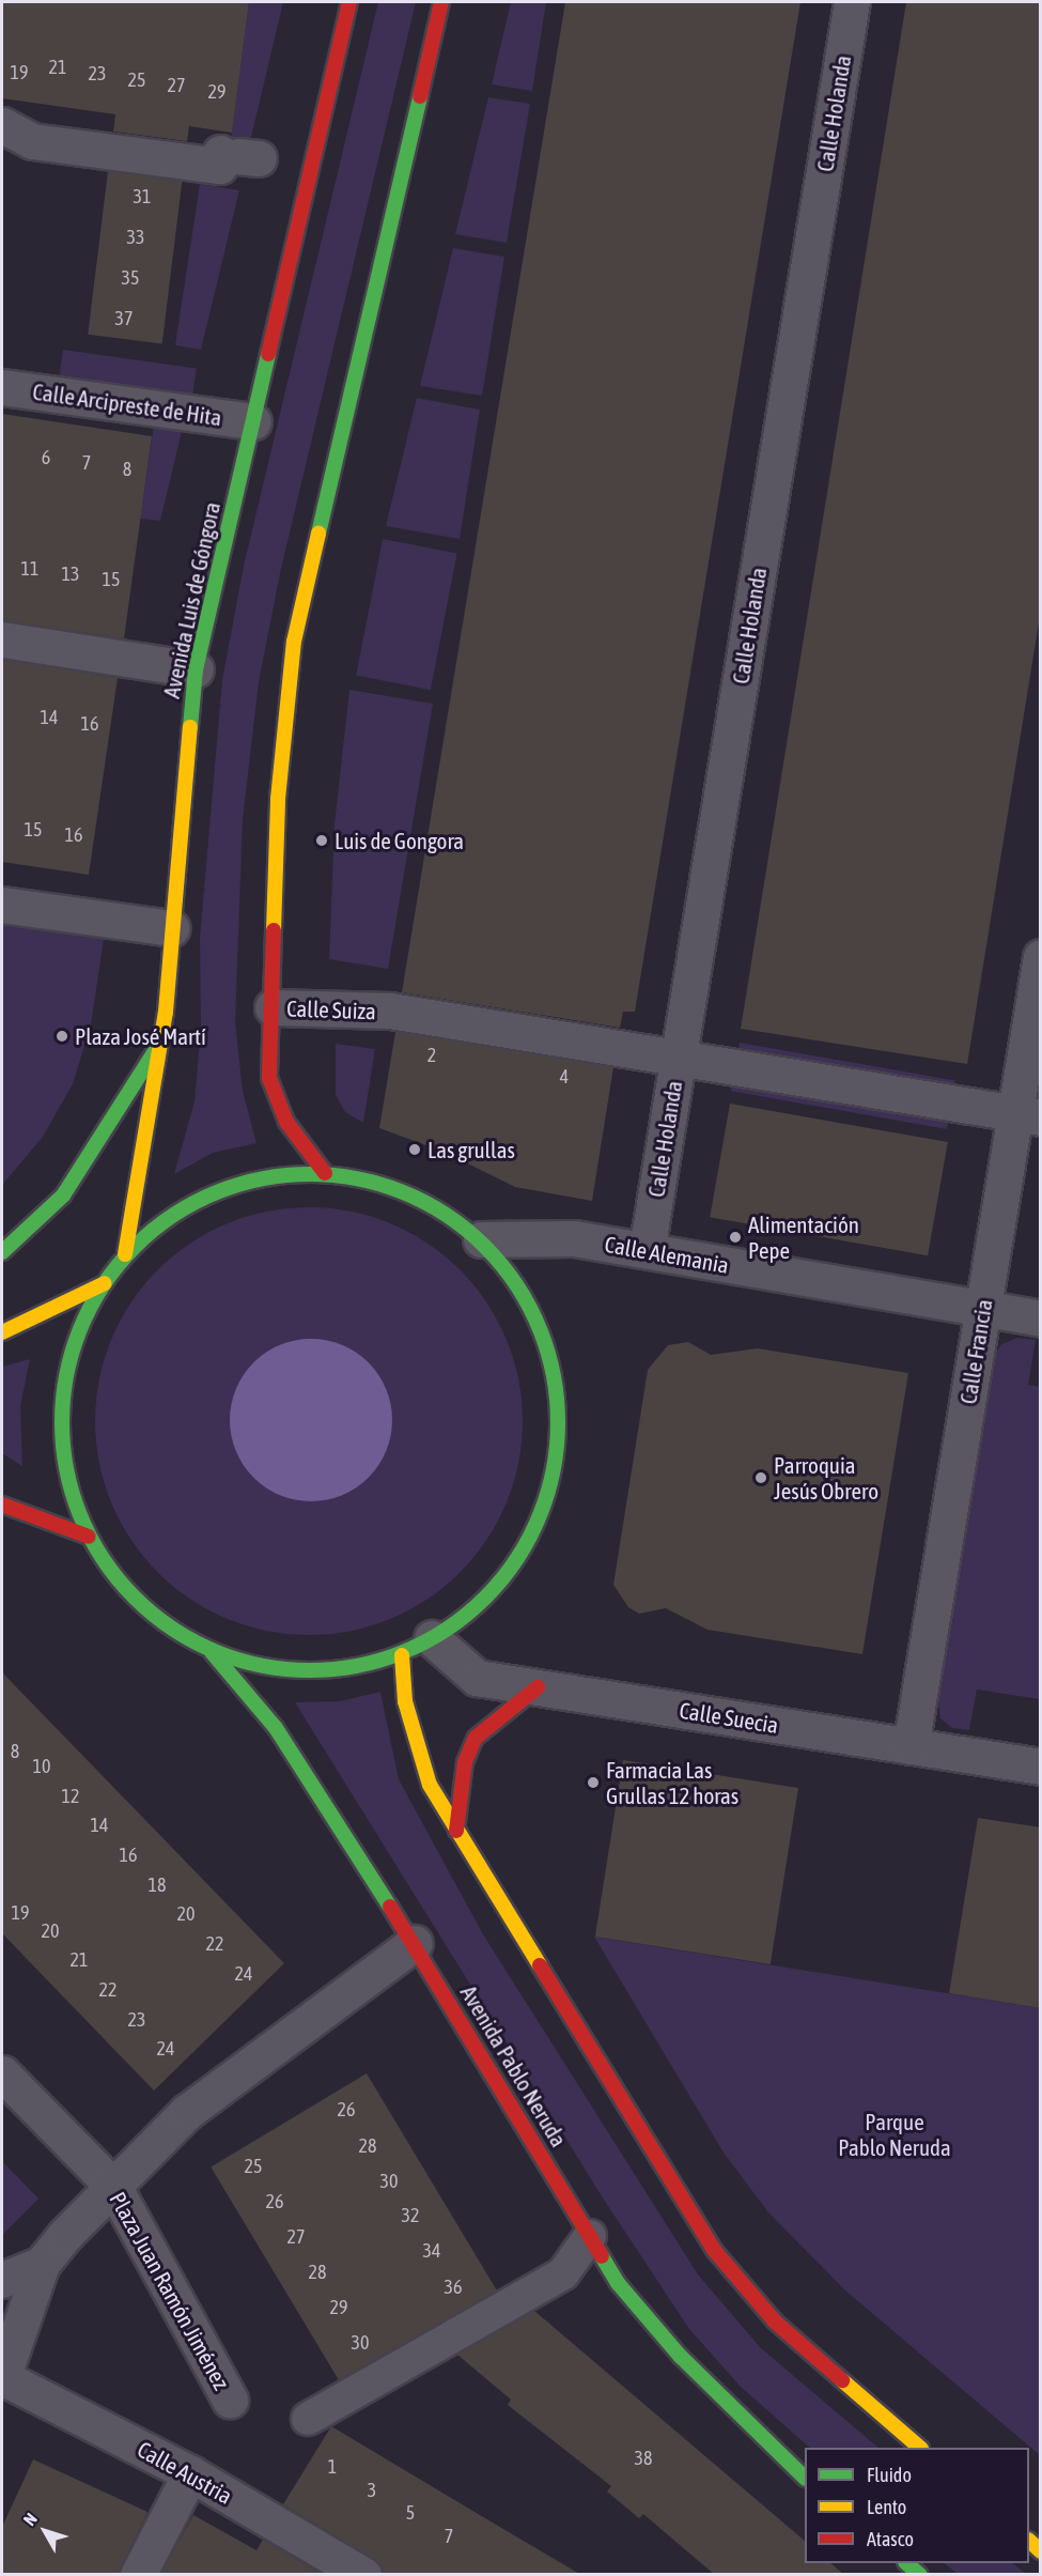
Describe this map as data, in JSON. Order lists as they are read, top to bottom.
{
  "streets": {
    "main road": ["Avenida Luis de Góngora", "Avenida Pablo Neruda"],
    "street": [
      "Calle Holanda",
      "Calle Arcipreste de Hita",
      "Calle Suiza",
      "Calle Alemania",
      "Calle Francia",
      "Calle Suecia",
      "Plaza Juan Ramón Jiménez",
      "Calle Austria"
    ]
  },
  "crossings": [
    ["Calle Holanda", "Calle Suiza"],
    ["Calle Holanda", "Calle Alemania"],
    ["Calle Arcipreste de Hita", "Avenida Luis de Góngora"],
    ["Calle Suiza", "Calle Francia"],
    ["Calle Alemania", "Calle Francia"],
    ["Calle Francia", "Calle Suecia"]
  ],
  "parks": ["Parque Pablo Neruda"],
  "places": [
    "Luis de Gongora",
    "Plaza José Martí",
    "Las grullas",
    "Alimentación Pepe",
    "Parroquia Jesús Obrero",
    "Farmacia Las Grullas 12 horas"
  ],
  "house_numbers": [
    "21",
    "19",
    "23",
    "25",
    "27",
    "29",
    "31",
    "33",
    "35",
    "37",
    "6",
    "7",
    "8",
    "11",
    "13",
    "15",
    "14",
    "16",
    "15",
    "16",
    "2",
    "4",
    "8",
    "10",
    "12",
    "14",
    "16",
    "18",
    "19",
    "20",
    "20",
    "22",
    "21",
    "24",
    "22",
    "23",
    "24",
    "26",
    "28",
    "25",
    "30",
    "26",
    "32",
    "27",
    "34",
    "28",
    "36",
    "29",
    "30",
    "38",
    "1",
    "3",
    "5",
    "7"
  ],
  "legend": ["Fluido", "Lento", "Atasco"],
  "north": "top left"
}
